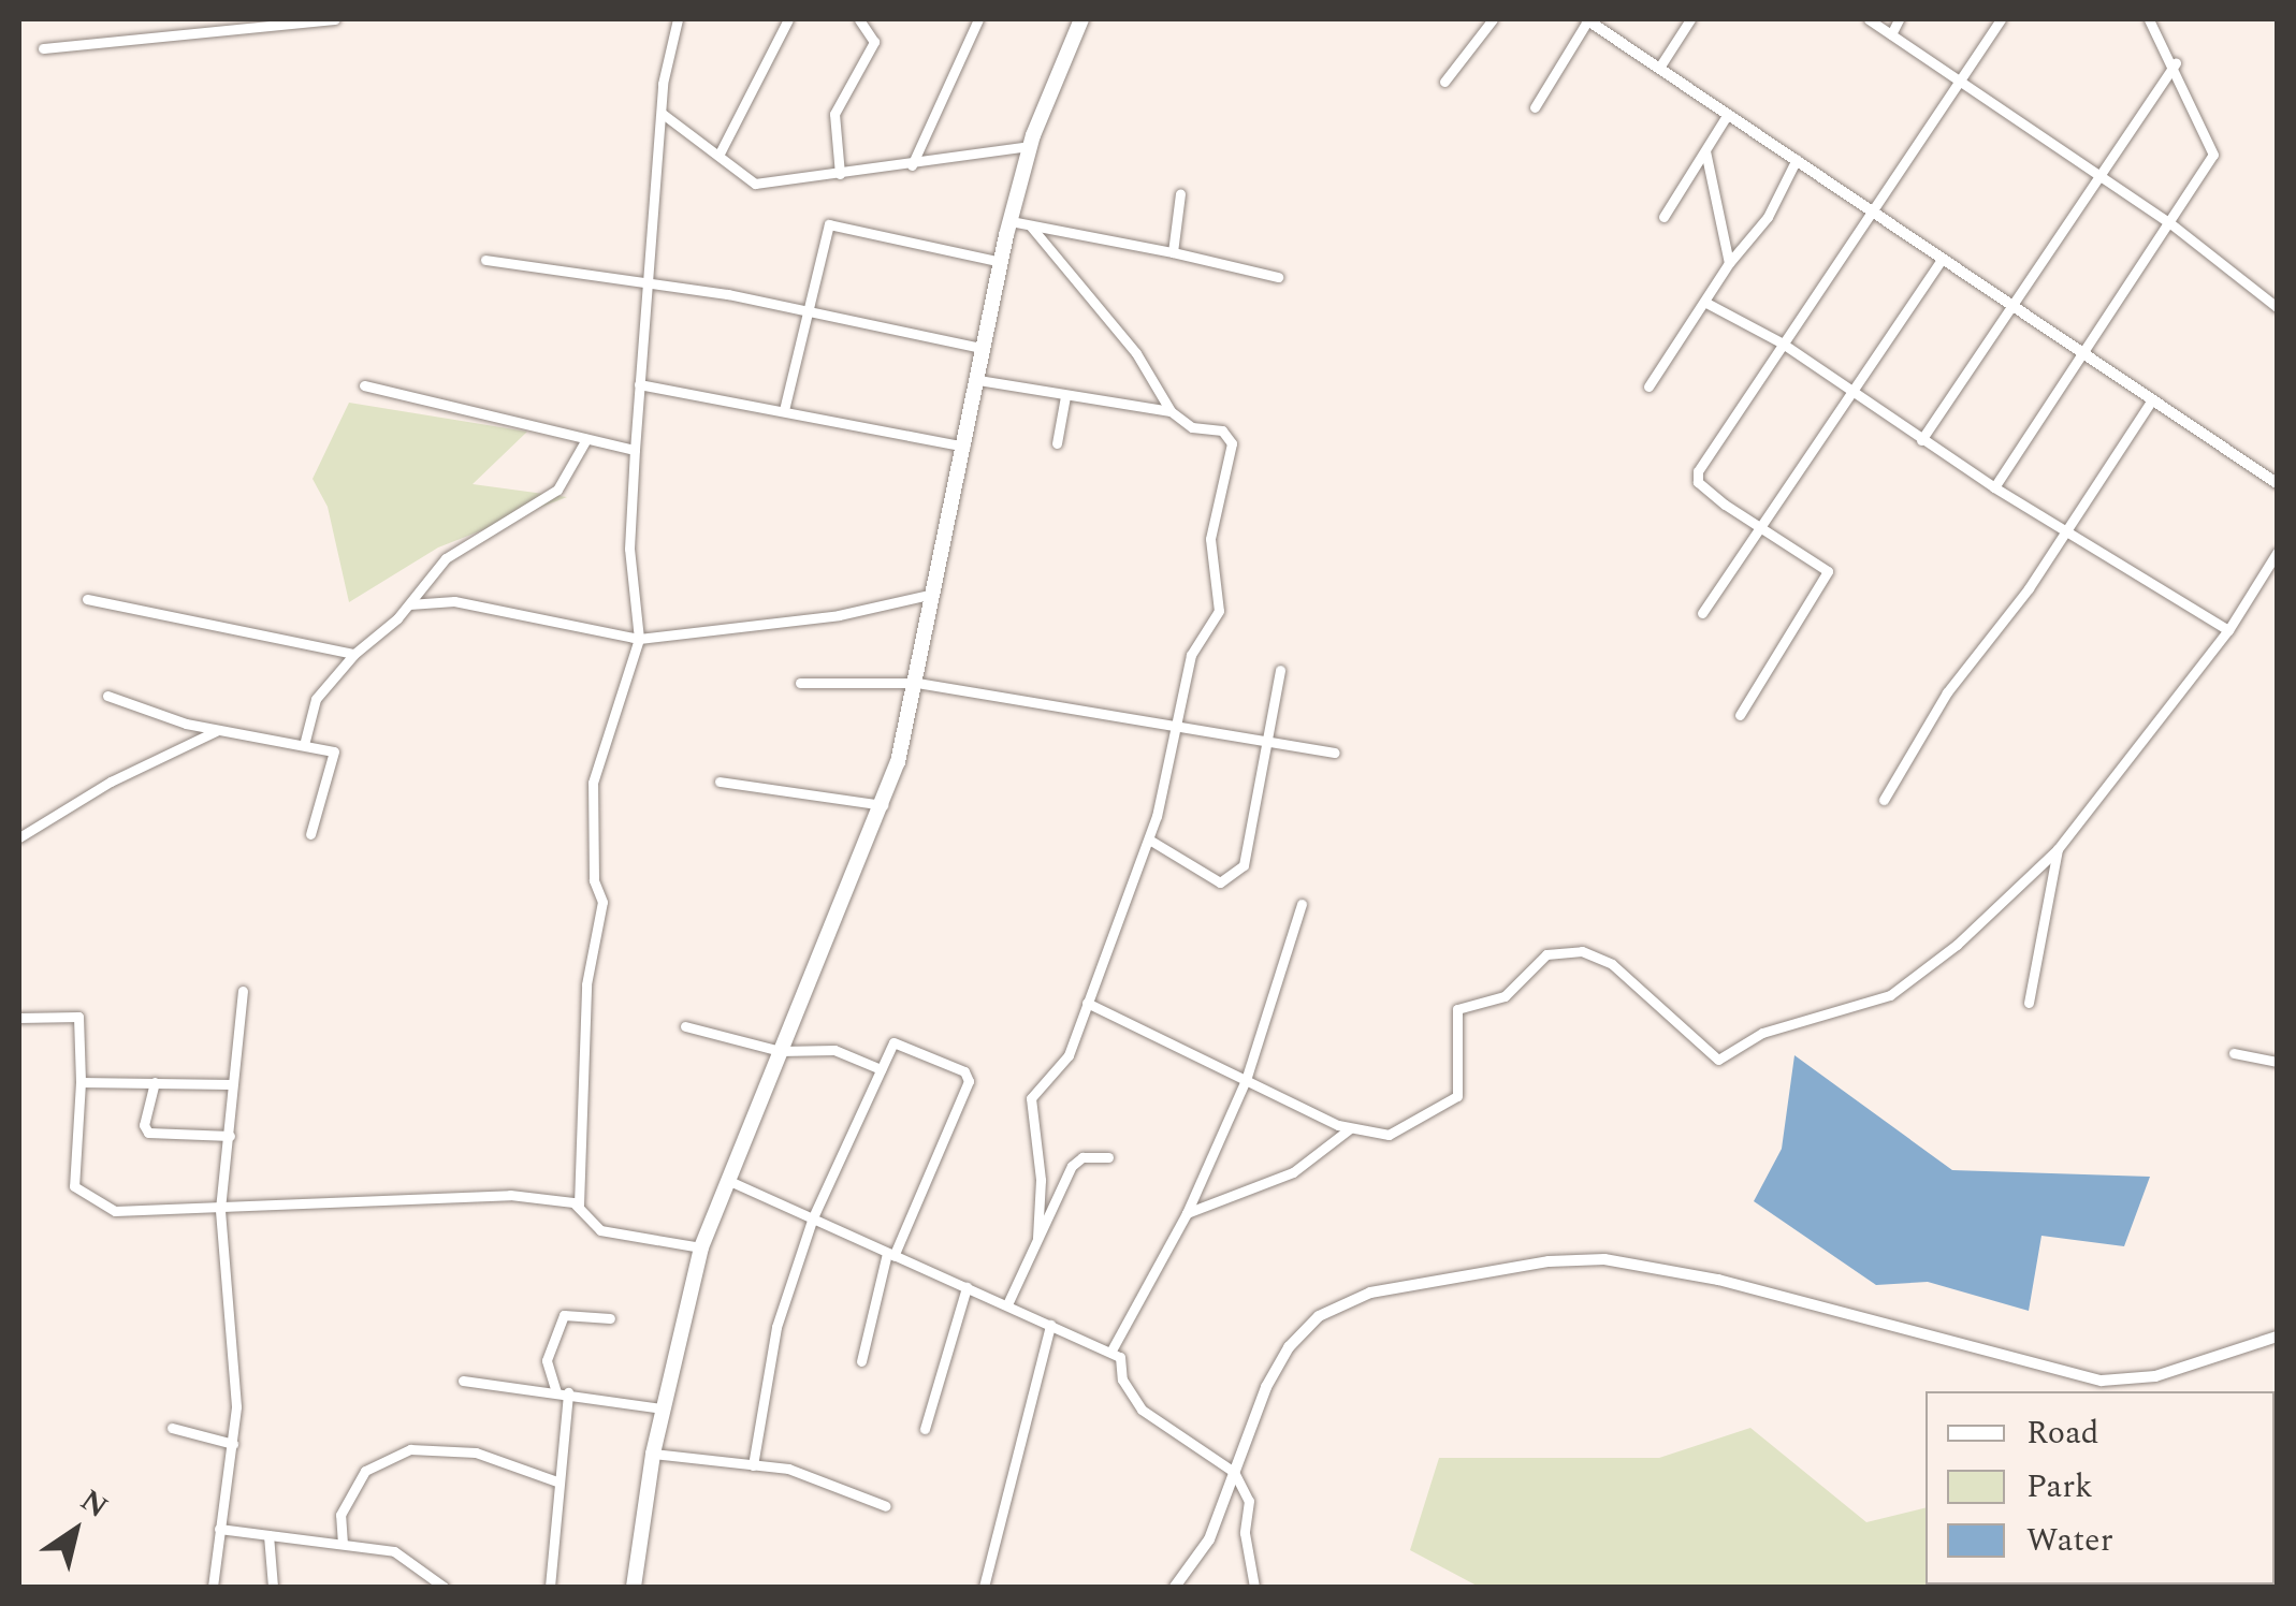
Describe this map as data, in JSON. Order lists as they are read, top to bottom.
{
  "legend": ["Road", "Park", "Water"],
  "north": "top right"
}
